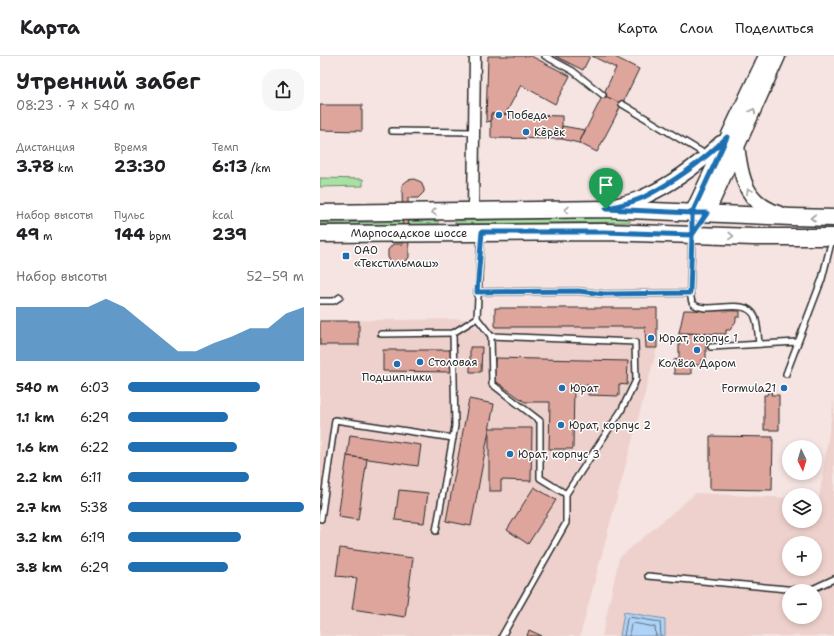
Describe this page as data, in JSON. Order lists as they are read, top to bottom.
{
  "streets": {
    "main road": ["Марпосадское шоссе"]
  },
  "places": {
    "other": [
      "Победа",
      "Кӗрӗк",
      "Юрат, корпус 1",
      "Колёса Даром",
      "Столовая",
      "Подшипники",
      "Юрат",
      "Formula21",
      "Юрат, корпус 2",
      "Юрат, корпус 3"
    ],
    "transit": ["ОАО «Текстильмаш»"]
  },
  "north": "bottom",
  "page": {
    "header": "Карта",
    "nav": ["Карта", "Слои", "Поделиться"],
    "heading": ["Утренний забег", "08:23 · 7 × 540 m"],
    "stats": [
      ["Дистанция", "3.78 km"],
      ["Время", "23:30"],
      ["Темп", "6:13 /km"],
      ["Набор высоты", "49 m"],
      ["Пульс", "144 bpm"],
      ["kcal", "239"]
    ],
    "chart": ["Набор высоты", "52–59 m"],
    "list": [
      {
        "name": "540 m",
        "note": "6:03"
      },
      {
        "name": "1.1 km",
        "note": "6:29"
      },
      {
        "name": "1.6 km",
        "note": "6:22"
      },
      {
        "name": "2.2 km",
        "note": "6:11"
      },
      {
        "name": "2.7 km",
        "note": "5:38"
      },
      {
        "name": "3.2 km",
        "note": "6:19"
      },
      {
        "name": "3.8 km",
        "note": "6:29"
      }
    ],
    "map_buttons": ["+", "−"]
  }
}
